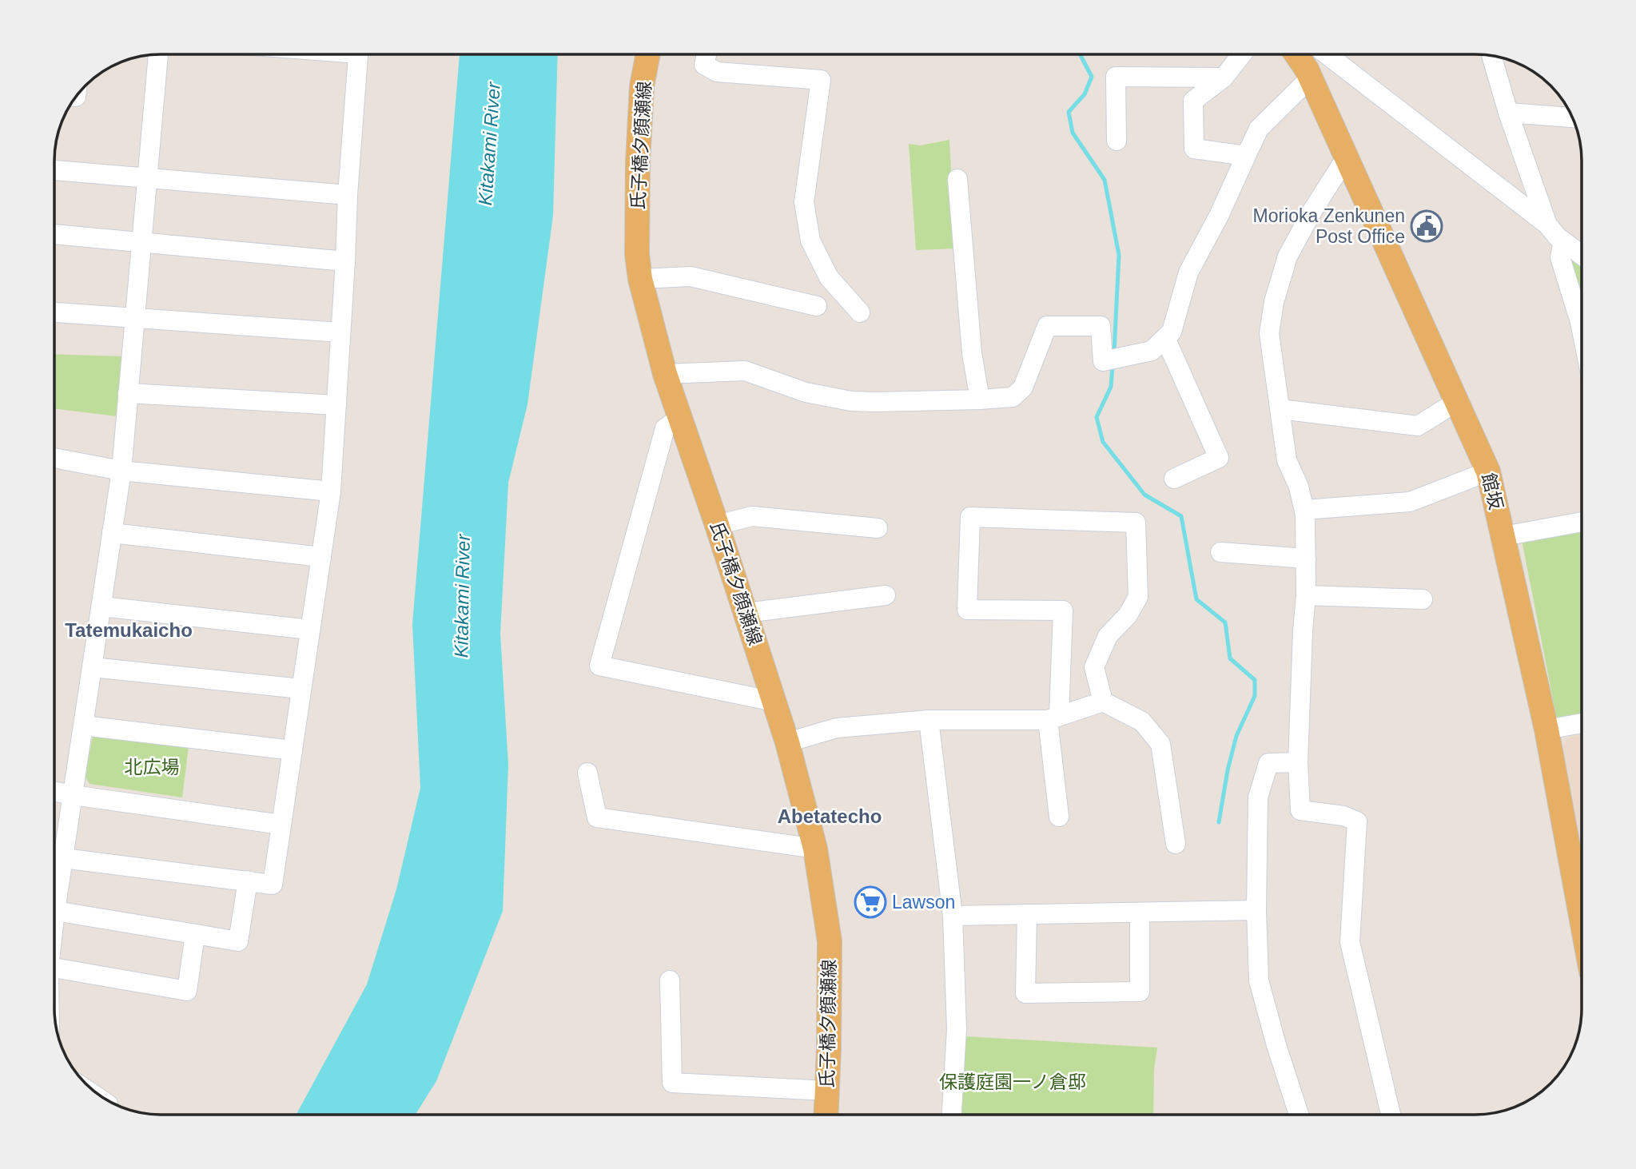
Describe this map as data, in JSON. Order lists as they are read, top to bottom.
{
  "streets": {
    "main road": ["氏子橋夕顔瀬線", "館坂"]
  },
  "districts": ["Tatemukaicho", "Abetatecho"],
  "water": ["Kitakami River"],
  "parks": ["北広場", "保護庭園一ノ倉邸"],
  "places": {
    "public building": ["Morioka Zenkunen Post Office"],
    "supermarket": ["Lawson"]
  }
}
